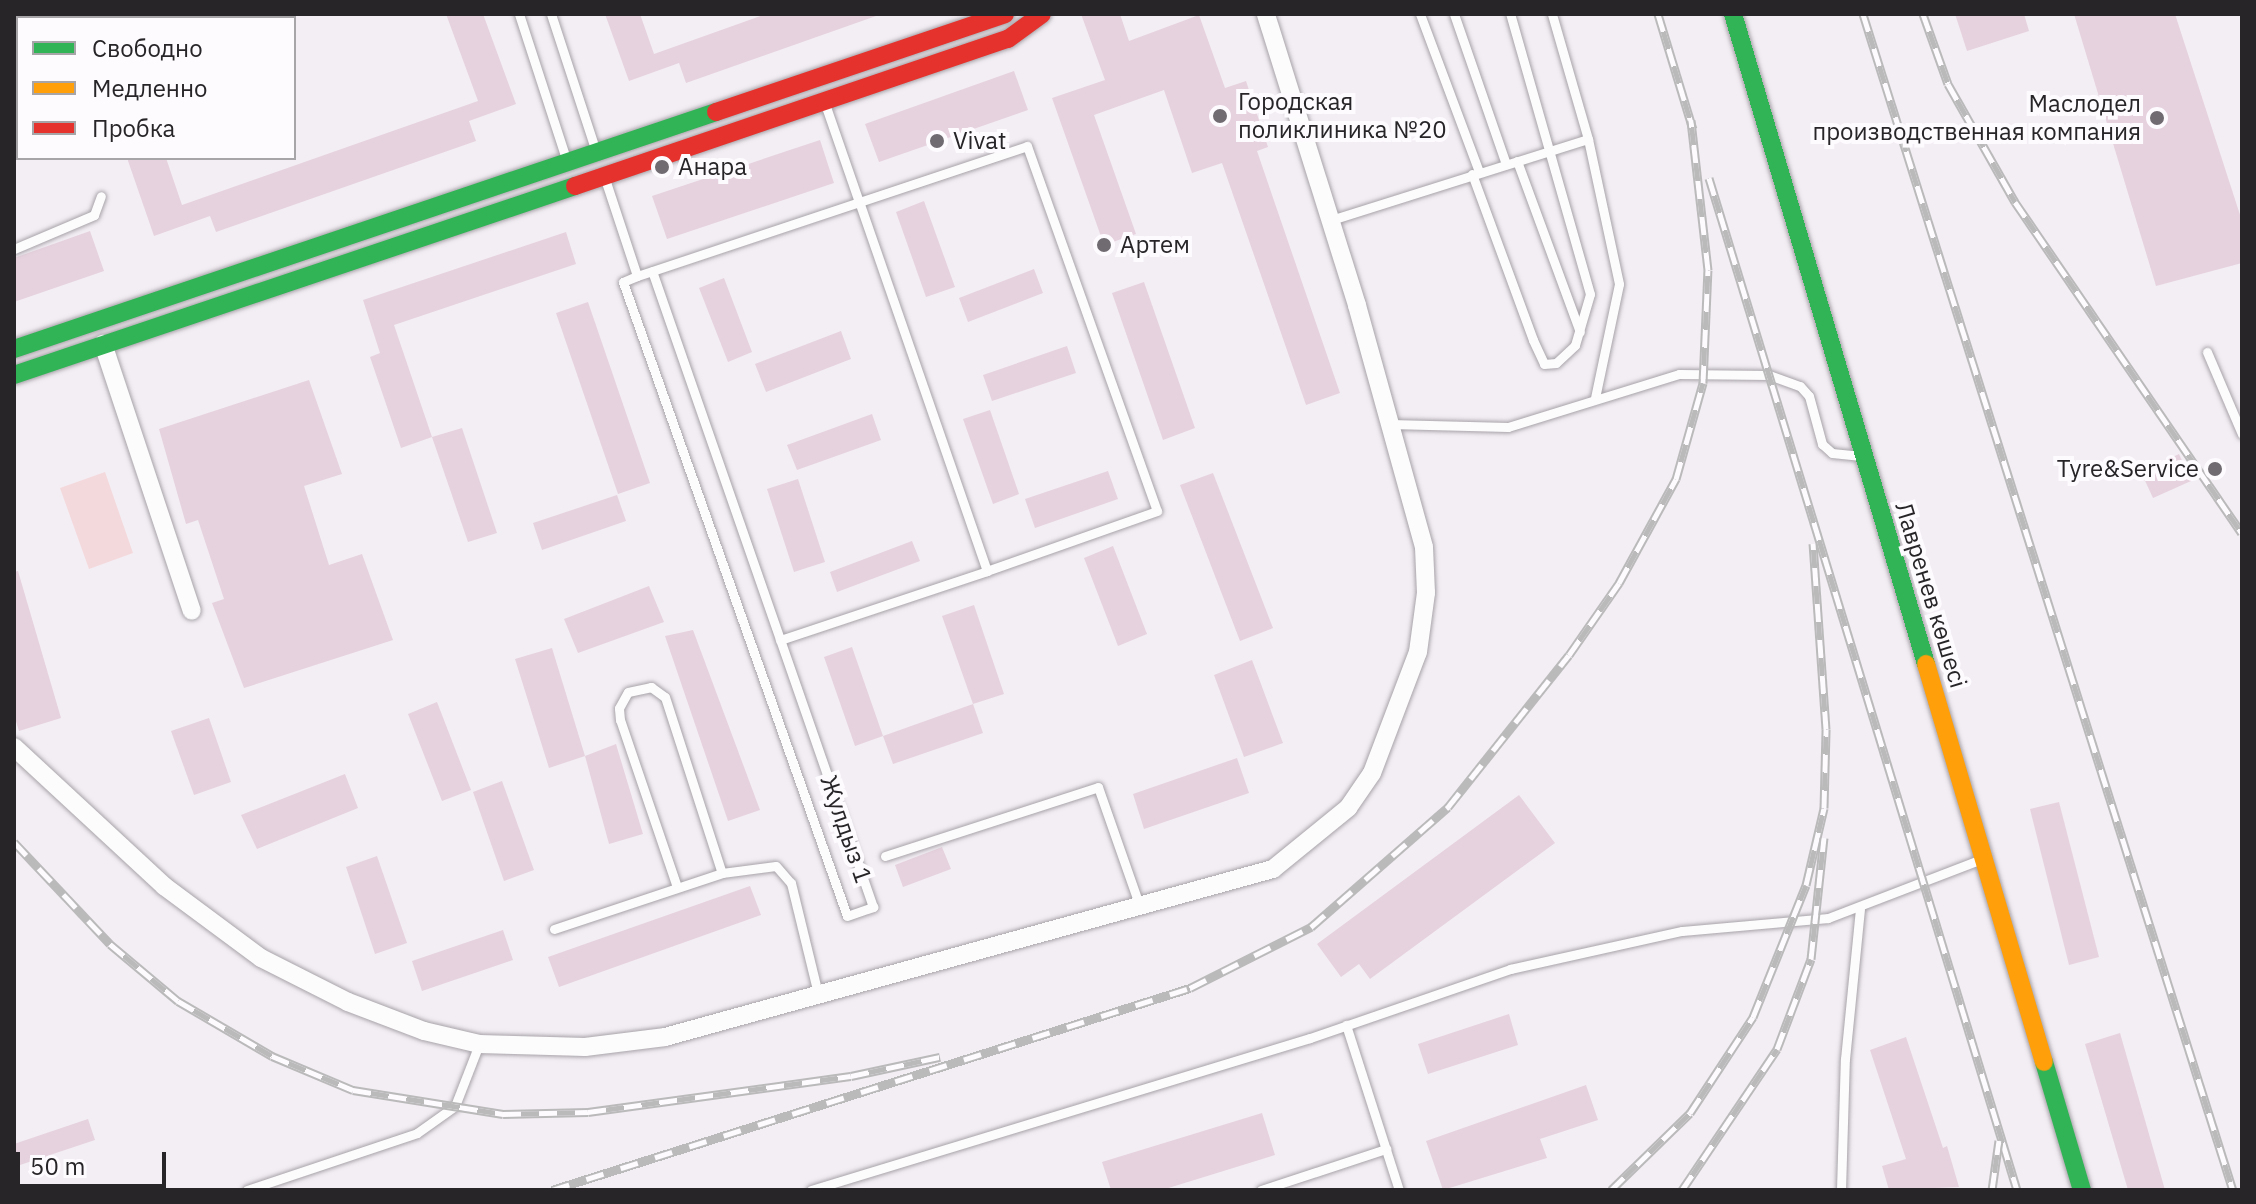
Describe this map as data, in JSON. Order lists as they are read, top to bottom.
{
  "streets": {
    "street": ["Лавренев көшесі"],
    "lane": ["Жулдыз 1"]
  },
  "places": [
    "Городская поликлиника №20",
    "Маслодел производственная компания",
    "Vivat",
    "Анара",
    "Артем",
    "Tyre&Service"
  ],
  "legend": ["Свободно", "Медленно", "Пробка"],
  "scale_bar": "50 m"
}
